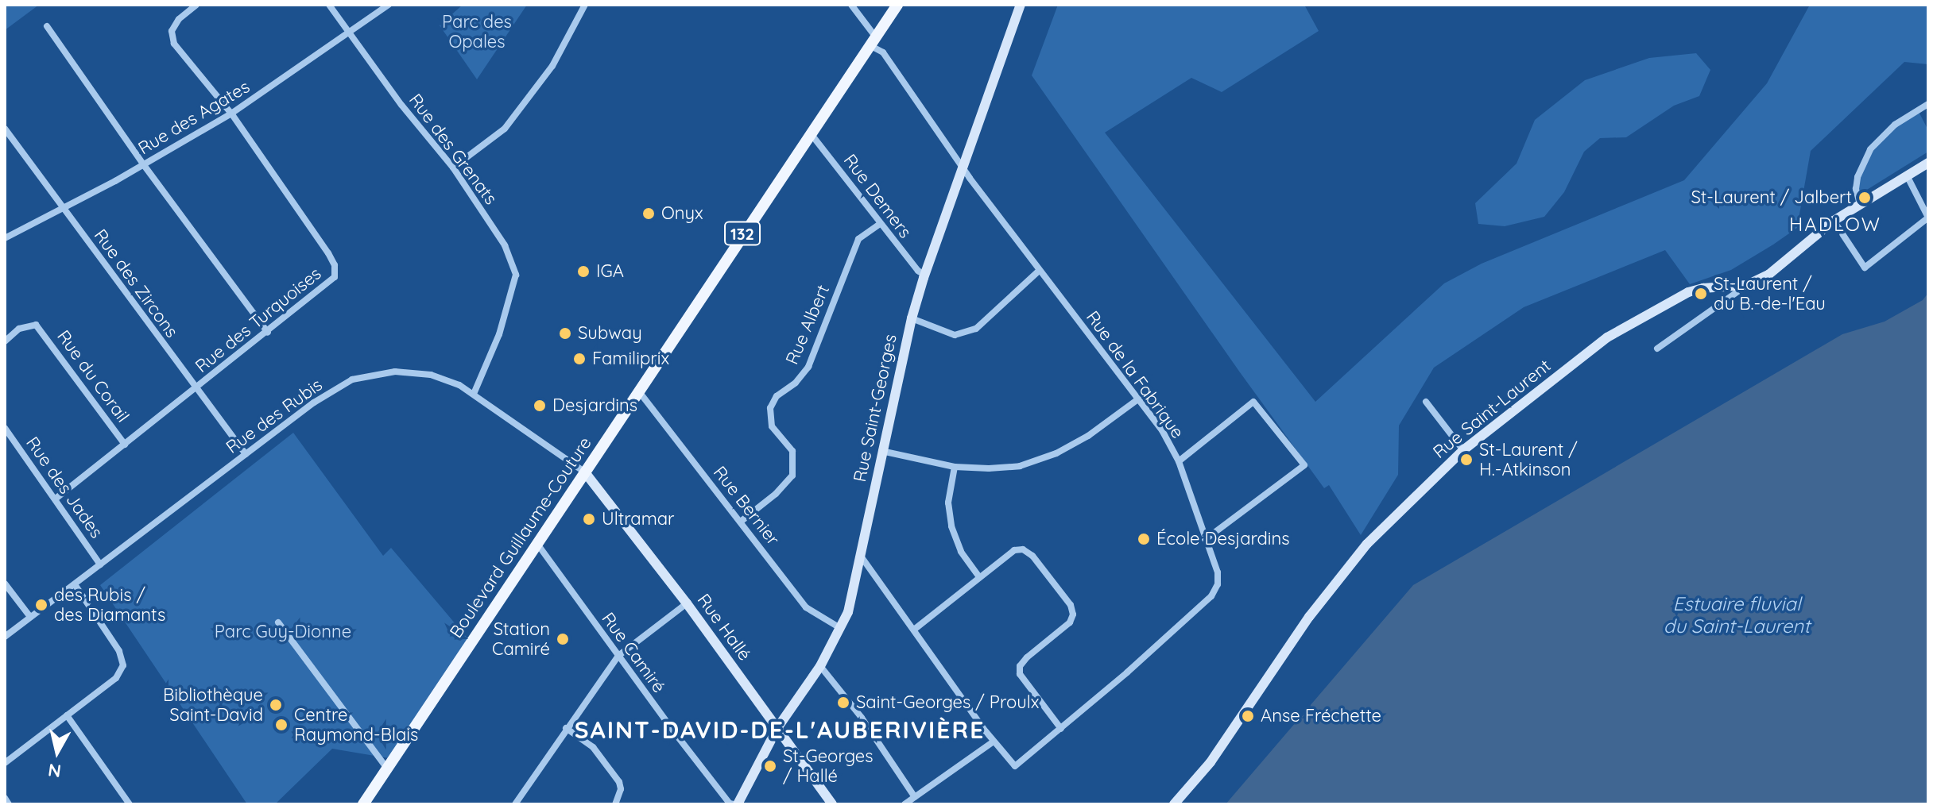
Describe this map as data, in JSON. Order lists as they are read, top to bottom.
{
  "streets": {
    "main road": ["132", "Boulevard Guillaume-Couture"],
    "street": [
      "Rue des Agates",
      "Rue des Grenats",
      "Rue Demers",
      "Rue des Zircons",
      "Rue des Turquoises",
      "Rue Albert",
      "Rue de la Fabrique",
      "Rue du Corail",
      "Rue Saint-Georges",
      "Rue Saint-Laurent",
      "Rue des Rubis",
      "Rue des Jades",
      "Rue Bernier",
      "Rue Hallé",
      "Rue Camiré"
    ]
  },
  "crossings": [
    ["Rue des Agates", "Rue des Grenats"],
    ["Rue des Agates", "Rue des Zircons"],
    ["Rue des Agates", "Rue des Turquoises"],
    ["Rue des Grenats", "Rue des Rubis"],
    ["Rue Demers", "Rue Albert"],
    ["Rue Demers", "Rue Saint-Georges"],
    ["Rue Demers", "Boulevard Guillaume-Couture"],
    ["Rue des Zircons", "Rue des Turquoises"],
    ["Rue des Zircons", "Rue des Rubis"],
    ["Rue des Turquoises", "Rue du Corail"],
    ["Rue des Turquoises", "Rue des Jades"],
    ["Rue Albert", "Rue Bernier"],
    ["Rue de la Fabrique", "Rue Saint-Georges"],
    ["Rue de la Fabrique", "Boulevard Guillaume-Couture"],
    ["Rue Saint-Georges", "Rue Bernier"],
    ["Rue Saint-Georges", "Rue Hallé"],
    ["Rue Saint-Georges", "Rue Camiré"],
    ["Rue des Rubis", "Rue des Jades"],
    ["Rue des Rubis", "Boulevard Guillaume-Couture"],
    ["Rue des Rubis", "Rue Hallé"],
    ["Rue Bernier", "Boulevard Guillaume-Couture"],
    ["Boulevard Guillaume-Couture", "Rue Hallé"],
    ["Boulevard Guillaume-Couture", "Rue Camiré"]
  ],
  "districts": ["HADLOW", "SAINT-DAVID-DE-L'AUBERIVIÈRE"],
  "water": ["Estuaire fluvial du Saint-Laurent"],
  "parks": ["Parc des Opales", "Parc Guy-Dionne"],
  "places": [
    "St-Laurent / Jalbert",
    "Onyx",
    "IGA",
    "St-Laurent / du B.-de-l'Eau",
    "Subway",
    "Familiprix",
    "Desjardins",
    "St-Laurent / H.-Atkinson",
    "Ultramar",
    "École Desjardins",
    "des Rubis / des Diamants",
    "Station Camiré",
    "Saint-Georges / Proulx",
    "Bibliothèque Saint-David",
    "Anse Fréchette",
    "Centre Raymond-Blais",
    "St-Georges / Hallé"
  ],
  "north": "bottom"
}
